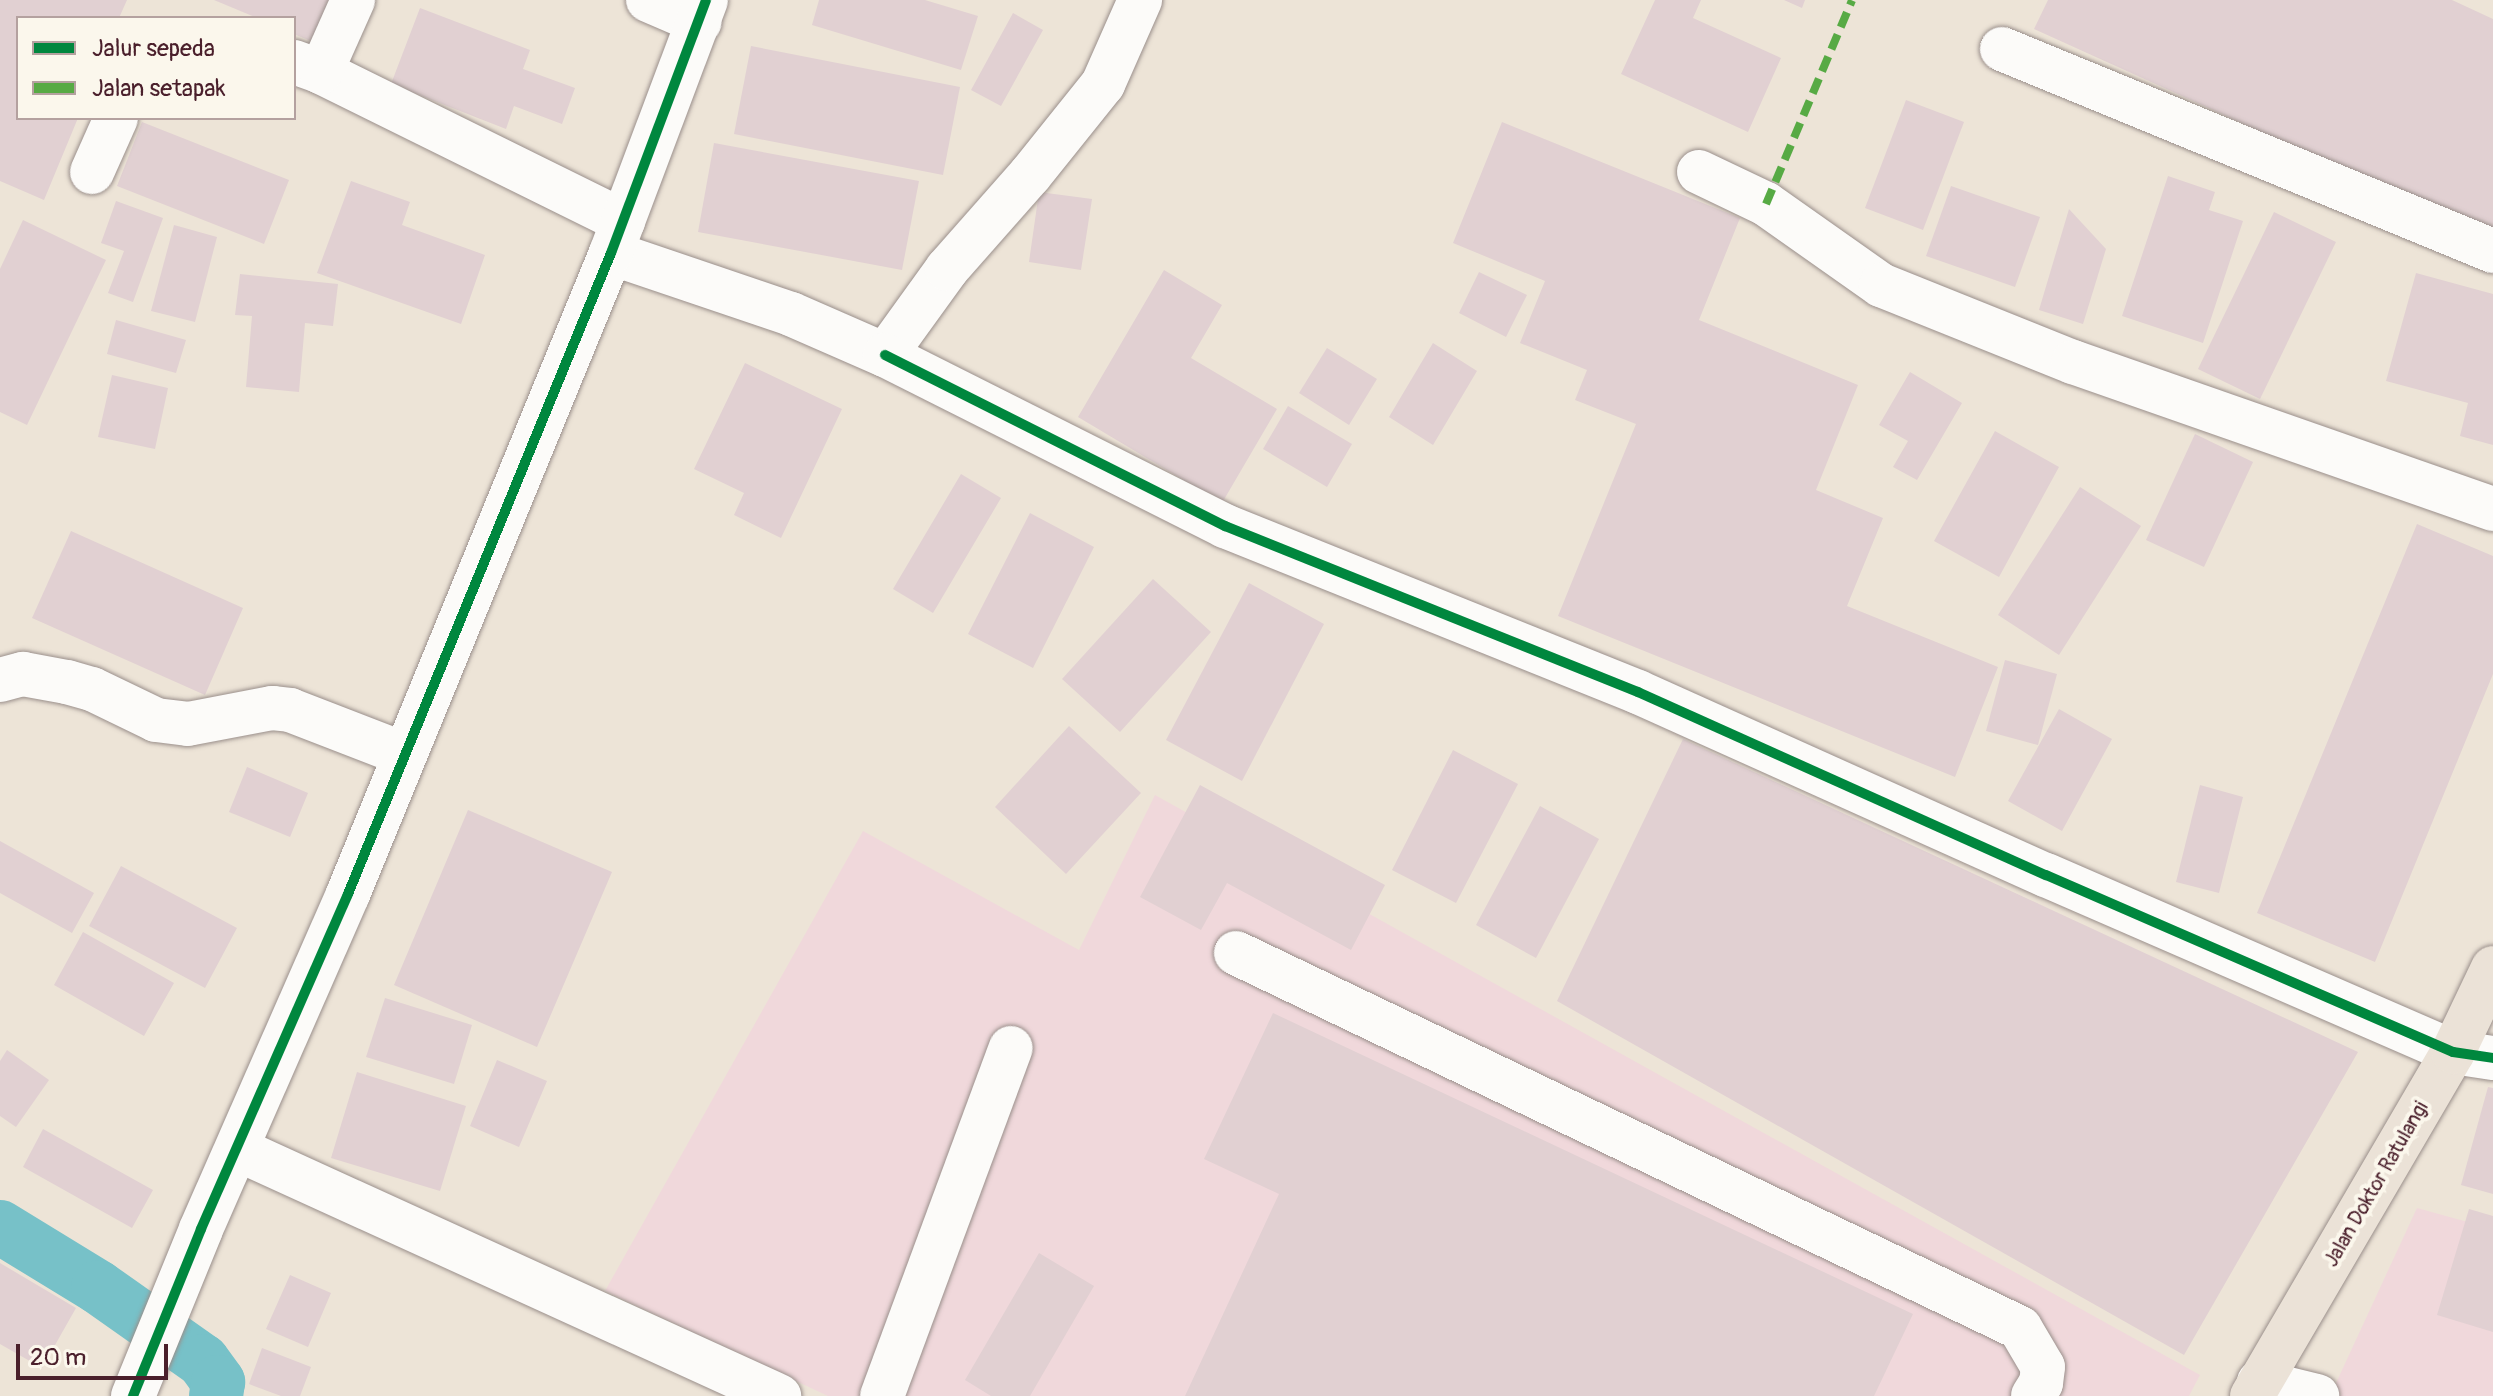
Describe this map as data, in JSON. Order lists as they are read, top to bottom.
{
  "streets": {
    "highway": ["Jalan Doktor Ratulangi"]
  },
  "legend": ["Jalur sepeda", "Jalan setapak"],
  "scale_bar": "20 m"
}
